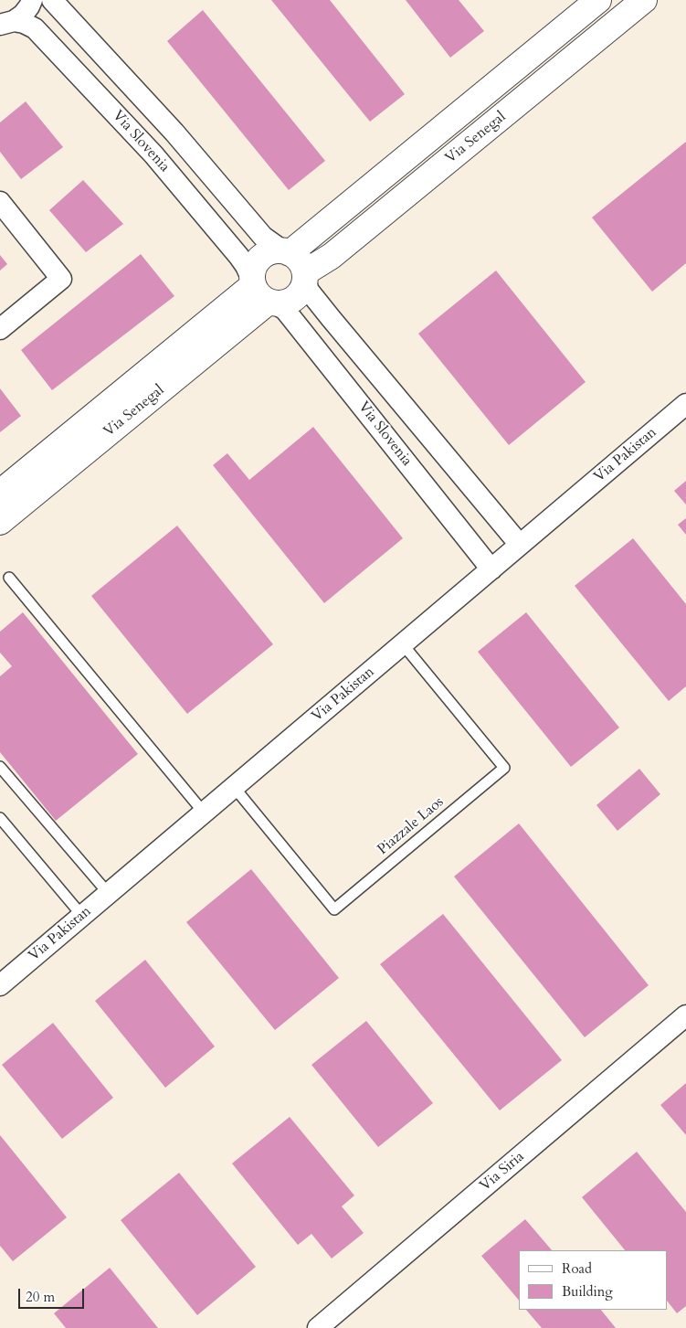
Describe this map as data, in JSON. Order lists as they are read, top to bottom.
{
  "streets": {
    "main road": ["Via Senegal"],
    "street": ["Via Slovenia", "Via Pakistan", "Via Siria"],
    "lane": ["Piazzale Laos"]
  },
  "crossings": [
    ["Via Senegal", "Via Slovenia"],
    ["Via Slovenia", "Via Pakistan"],
    ["Via Pakistan", "Piazzale Laos"]
  ],
  "legend": ["Road", "Building"],
  "scale_bar": "20 m"
}
